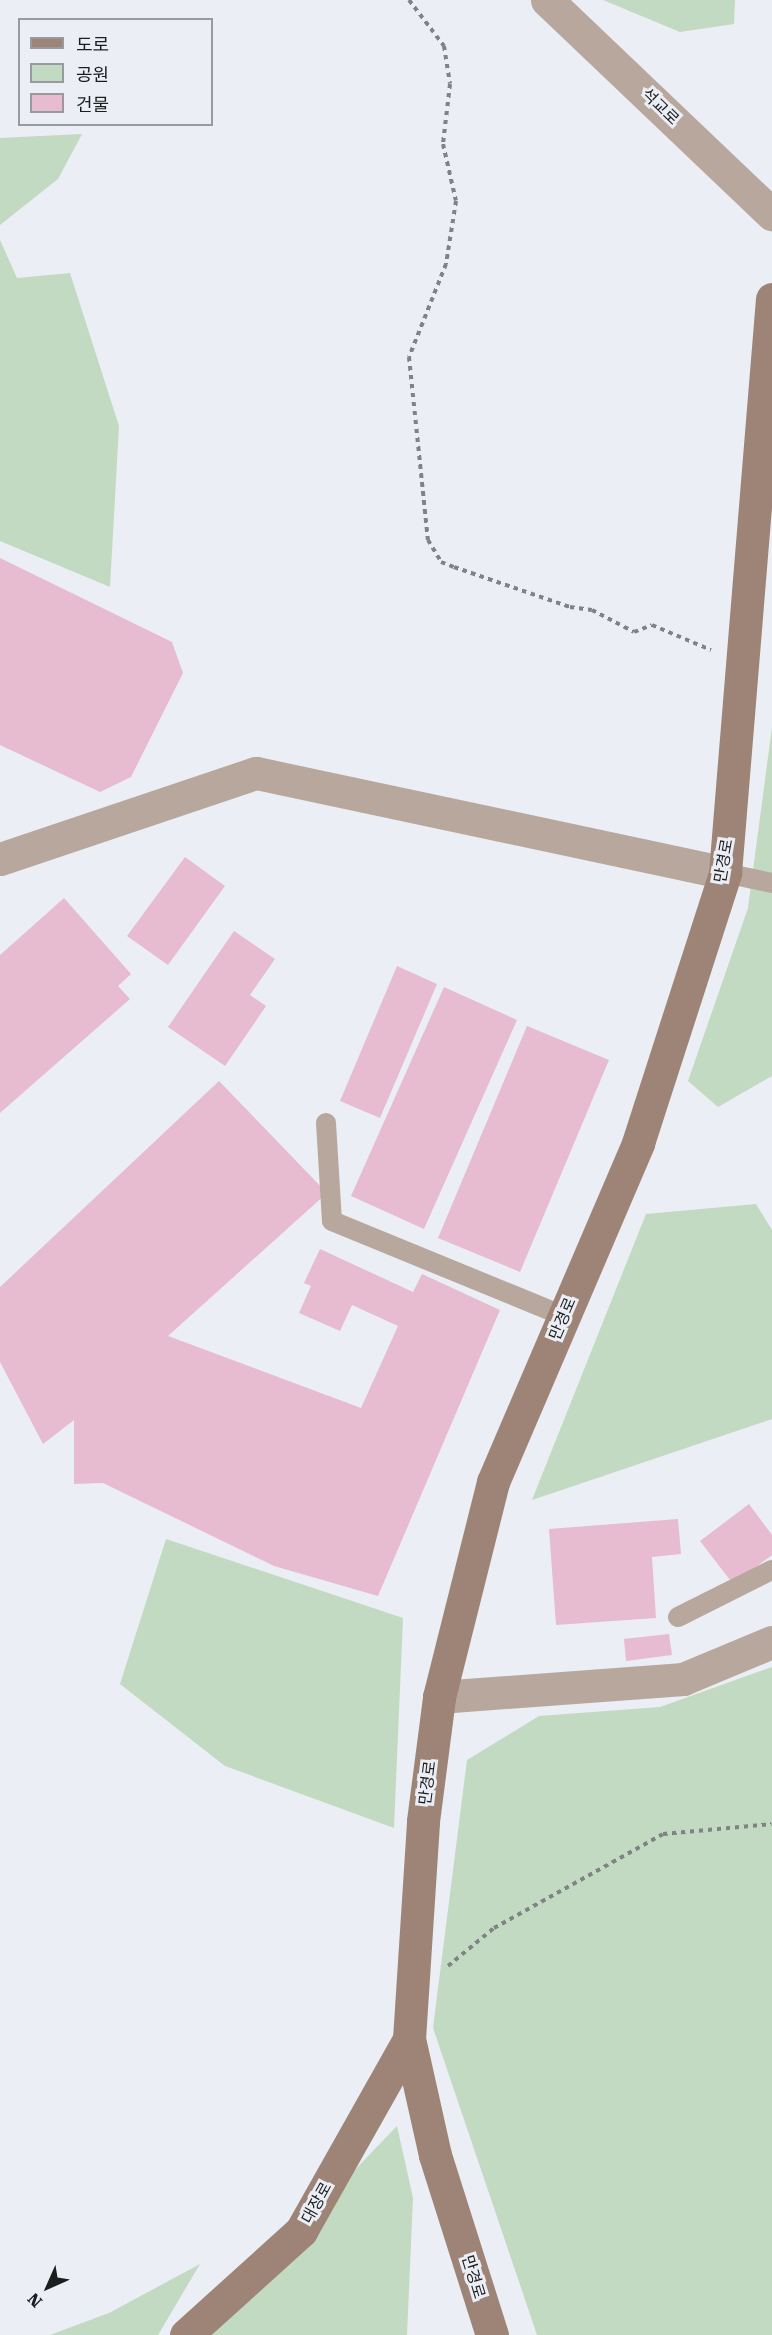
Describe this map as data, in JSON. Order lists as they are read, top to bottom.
{
  "streets": {
    "street": ["석교로", "만경로", "대장로"]
  },
  "crossings": [
    ["만경로", "대장로"]
  ],
  "legend": ["도로", "공원", "건물"],
  "north": "bottom left"
}
